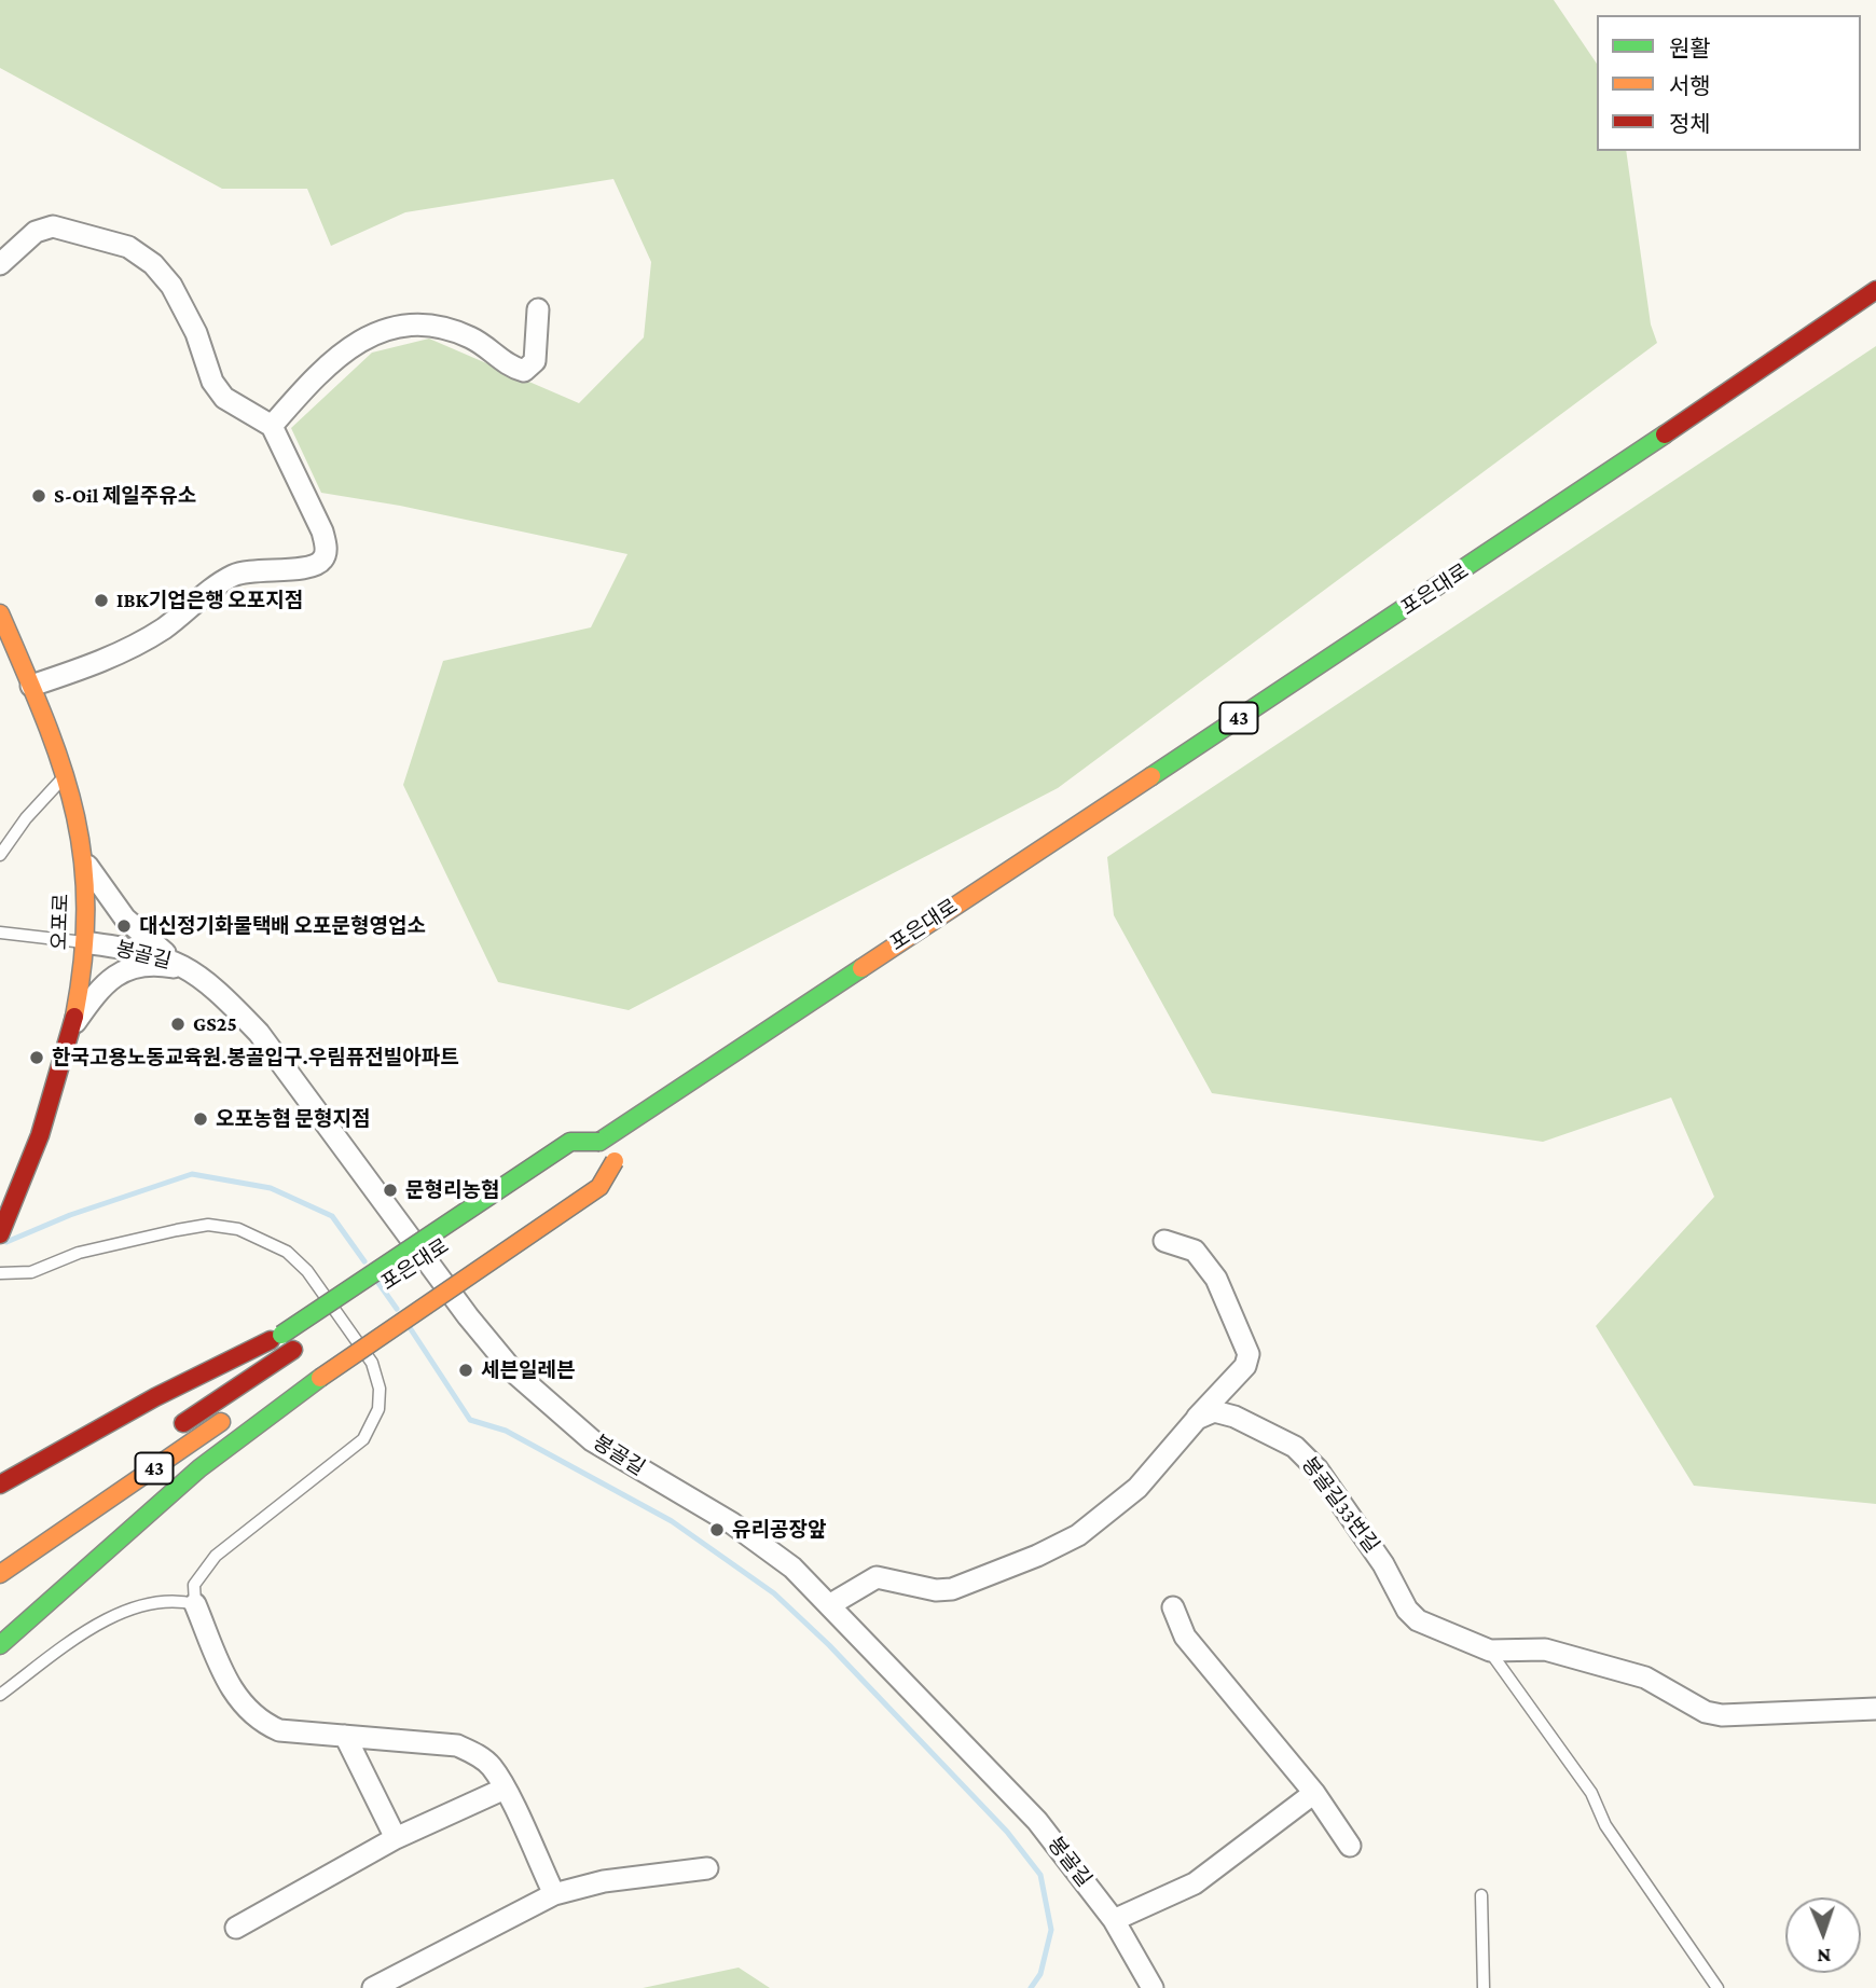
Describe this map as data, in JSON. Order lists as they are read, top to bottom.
{
  "streets": {
    "main road": ["포은대로", "43", "오포로"],
    "street": ["봉골길", "봉골길33번길"]
  },
  "crossings": [
    ["포은대로", "43"],
    ["오포로", "봉골길"]
  ],
  "places": [
    "S-Oil 제일주유소",
    "IBK기업은행 오포지점",
    "대신정기화물택배 오포문형영업소",
    "GS25",
    "한국고용노동교육원.봉골입구.우림퓨전빌아파트",
    "오포농협 문형지점",
    "문형리농협",
    "세븐일레븐",
    "유리공장앞"
  ],
  "legend": ["원활", "서행", "정체"],
  "north": "bottom"
}
